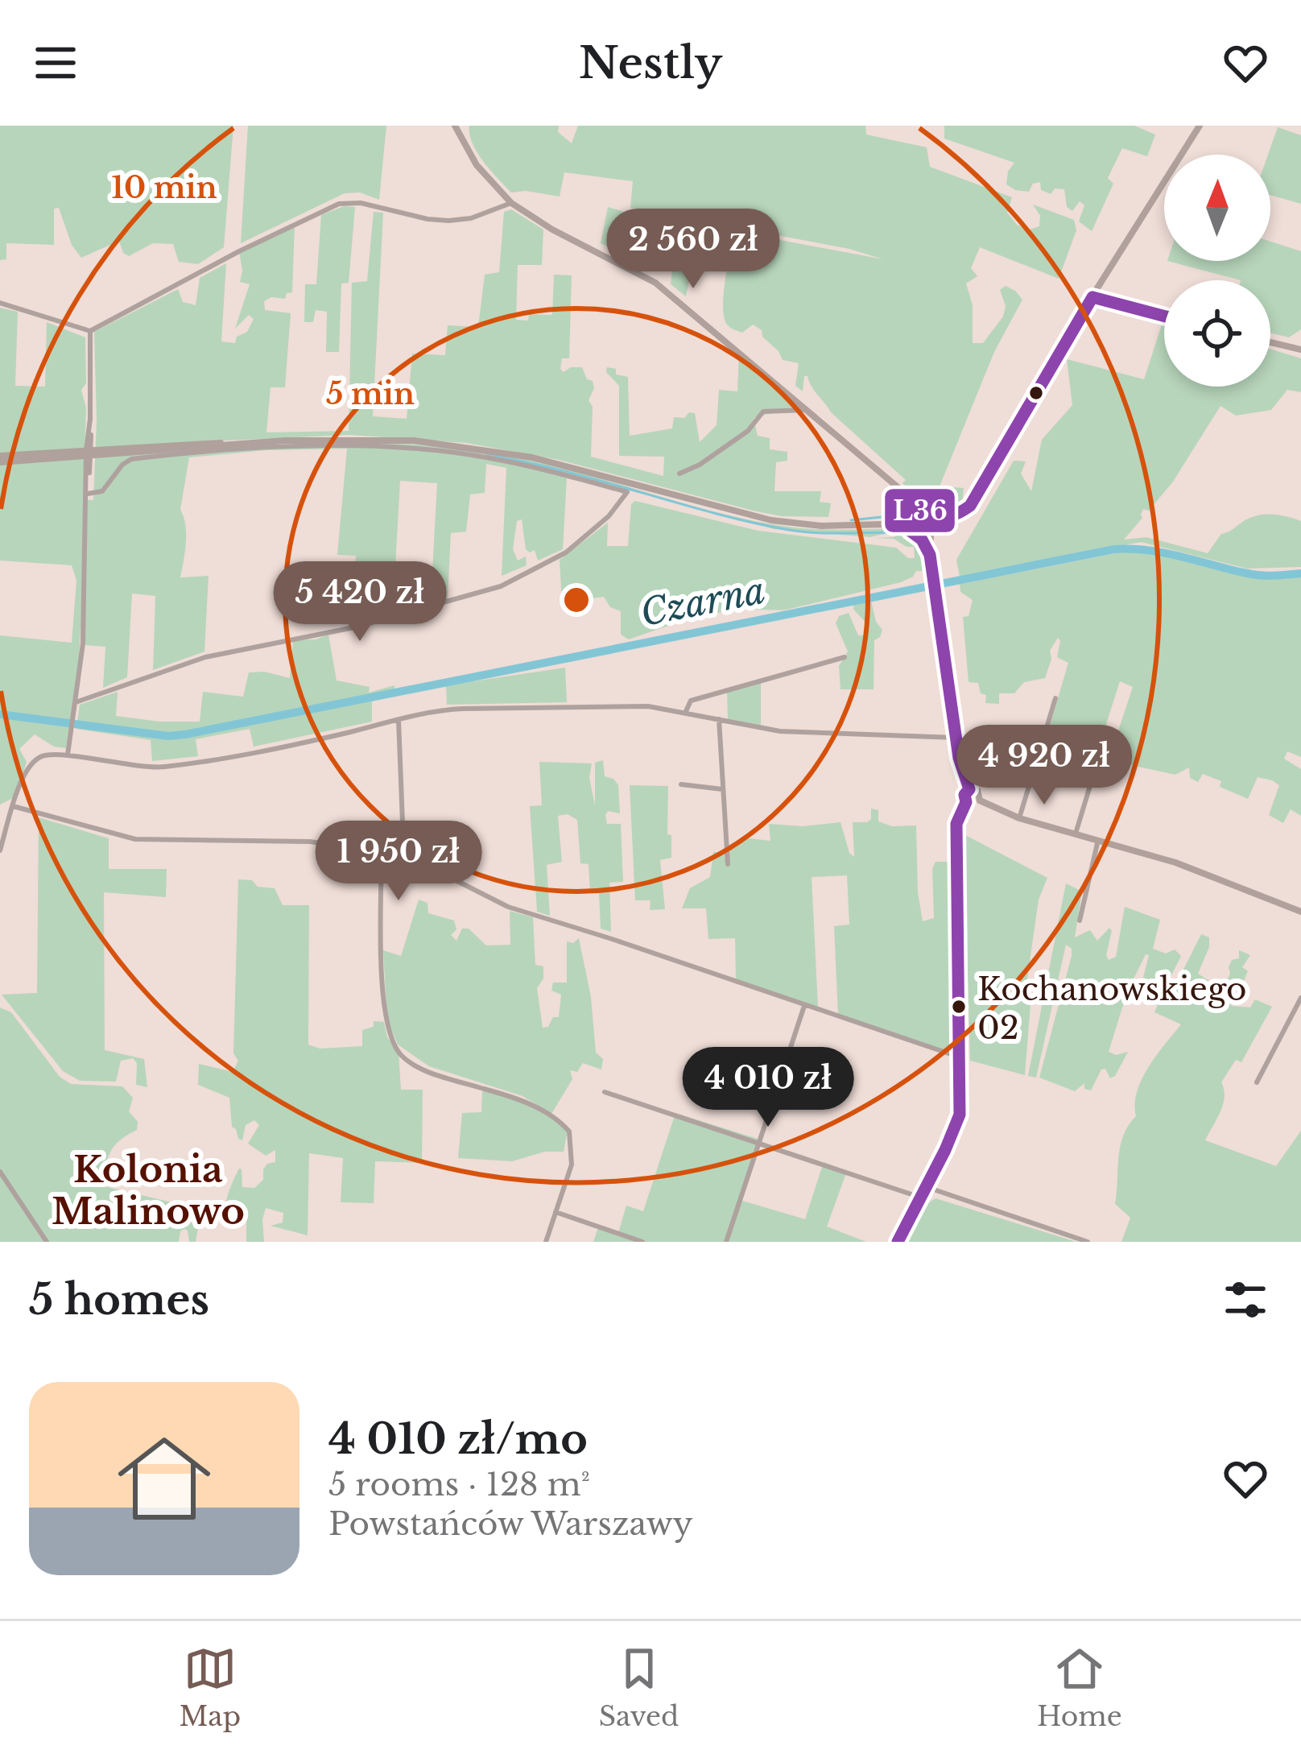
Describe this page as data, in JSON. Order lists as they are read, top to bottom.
{
  "districts": ["Kolonia Malinowo"],
  "water": ["Czarna"],
  "places": ["Kochanowskiego 02"],
  "lines": ["transit line L36"],
  "north": "top",
  "page": {
    "header": "Nestly",
    "price": [
      "2 560 zł",
      "5 420 zł",
      "4 920 zł",
      "1 950 zł",
      "4 010 zł"
    ],
    "heading": "5 homes",
    "list": [
      {
        "name": "4 010 zł/mo",
        "note": "5 rooms · 128 m² · Powstańców Warszawy"
      }
    ],
    "tabs": ["Map", "Saved", "Home"]
  },
  "rings": ["10 min", "5 min"]
}
